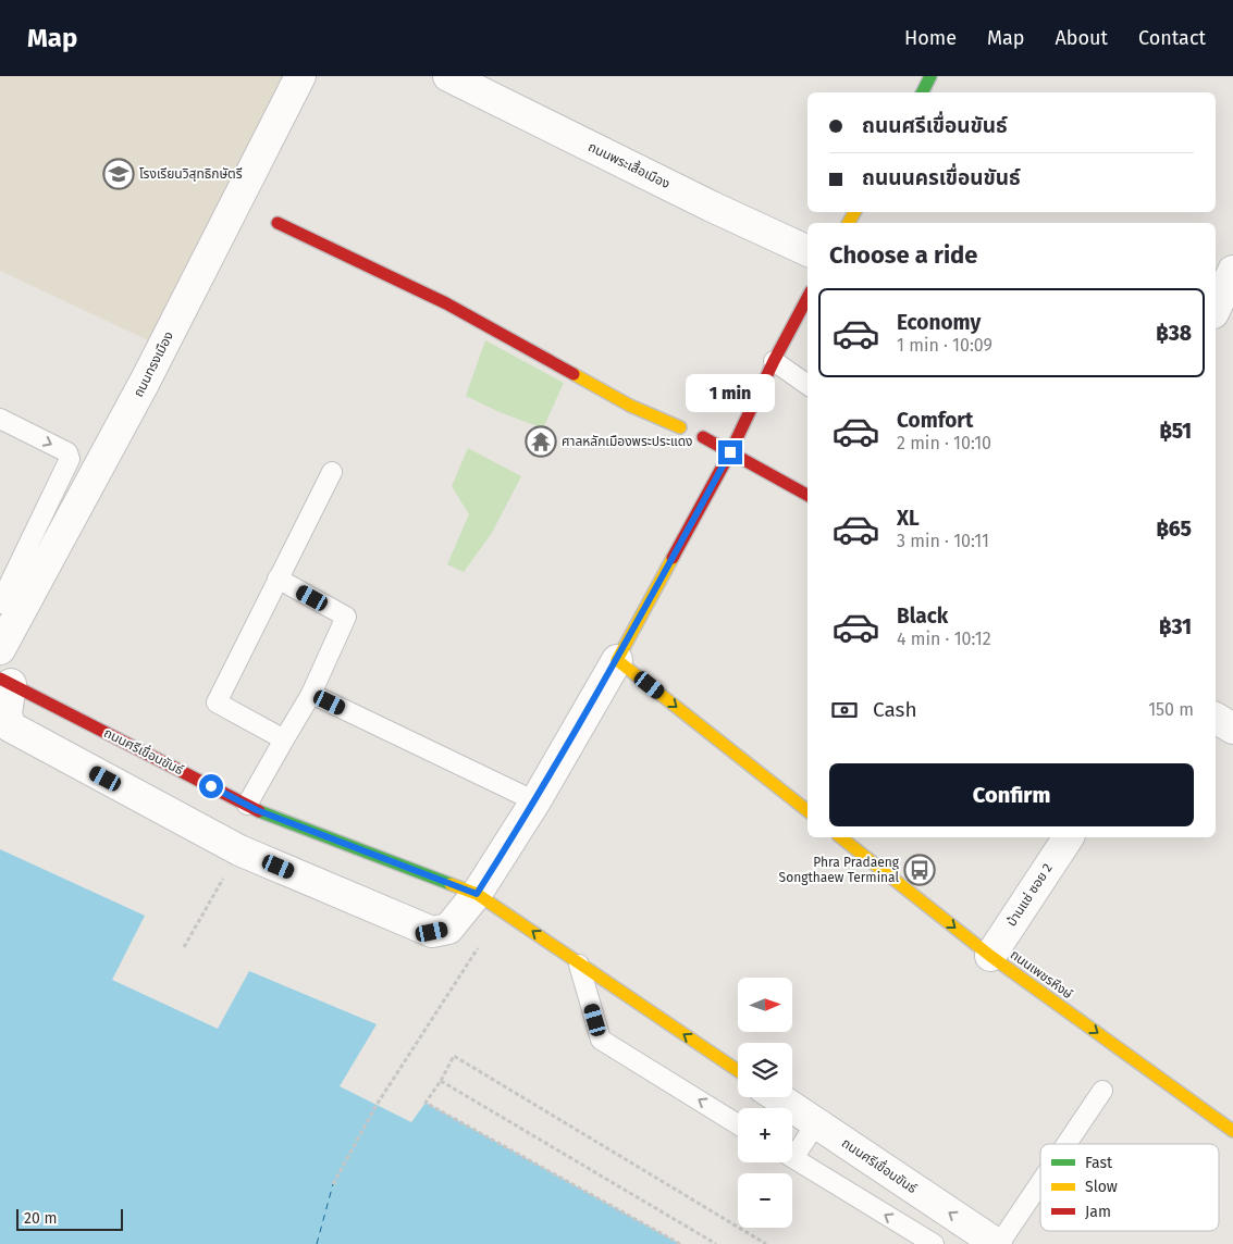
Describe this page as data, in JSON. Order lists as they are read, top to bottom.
{
  "streets": {
    "street": [
      "ถนนพระเสื้อเมือง",
      "ถนนทรงเมือง",
      "ถนนศรีเขื่อนขันธ์",
      "บ้านแซ่ ซอย 2",
      "ถนนเพชรหึงษ์"
    ]
  },
  "crossings": [
    ["บ้านแซ่ ซอย 2", "ถนนเพชรหึงษ์"]
  ],
  "one_way": ["ถนนศรีเขื่อนขันธ์", "ถนนเพชรหึงษ์"],
  "places": {
    "school or university": ["โรงเรียนวิสุทธิกษัตรี"],
    "temple": ["ศาลหลักเมืองพระประแดง"],
    "bus stop": ["Phra Pradaeng Songthaew Terminal"]
  },
  "legend": ["Fast", "Slow", "Jam"],
  "scale_bar": "20 m",
  "north": "right",
  "page": {
    "header": "Map",
    "nav": [
      "Home",
      "Map",
      "About",
      "Contact"
    ],
    "banner": ["ถนนศรีเขื่อนขันธ์", "ถนนนครเขื่อนขันธ์"],
    "heading": "Choose a ride",
    "list": [
      {
        "name": "Economy",
        "note": "1 min · 10:09",
        "value": "฿38"
      },
      {
        "name": "Comfort",
        "note": "2 min · 10:10",
        "value": "฿51"
      },
      {
        "name": "XL",
        "note": "3 min · 10:11",
        "value": "฿65"
      },
      {
        "name": "Black",
        "note": "4 min · 10:12",
        "value": "฿31"
      }
    ],
    "bubble": "1 min",
    "pay": ["Cash", "150 m"],
    "buttons": "Confirm",
    "map_buttons": ["+", "−"],
    "scale": "20 m"
  }
}
